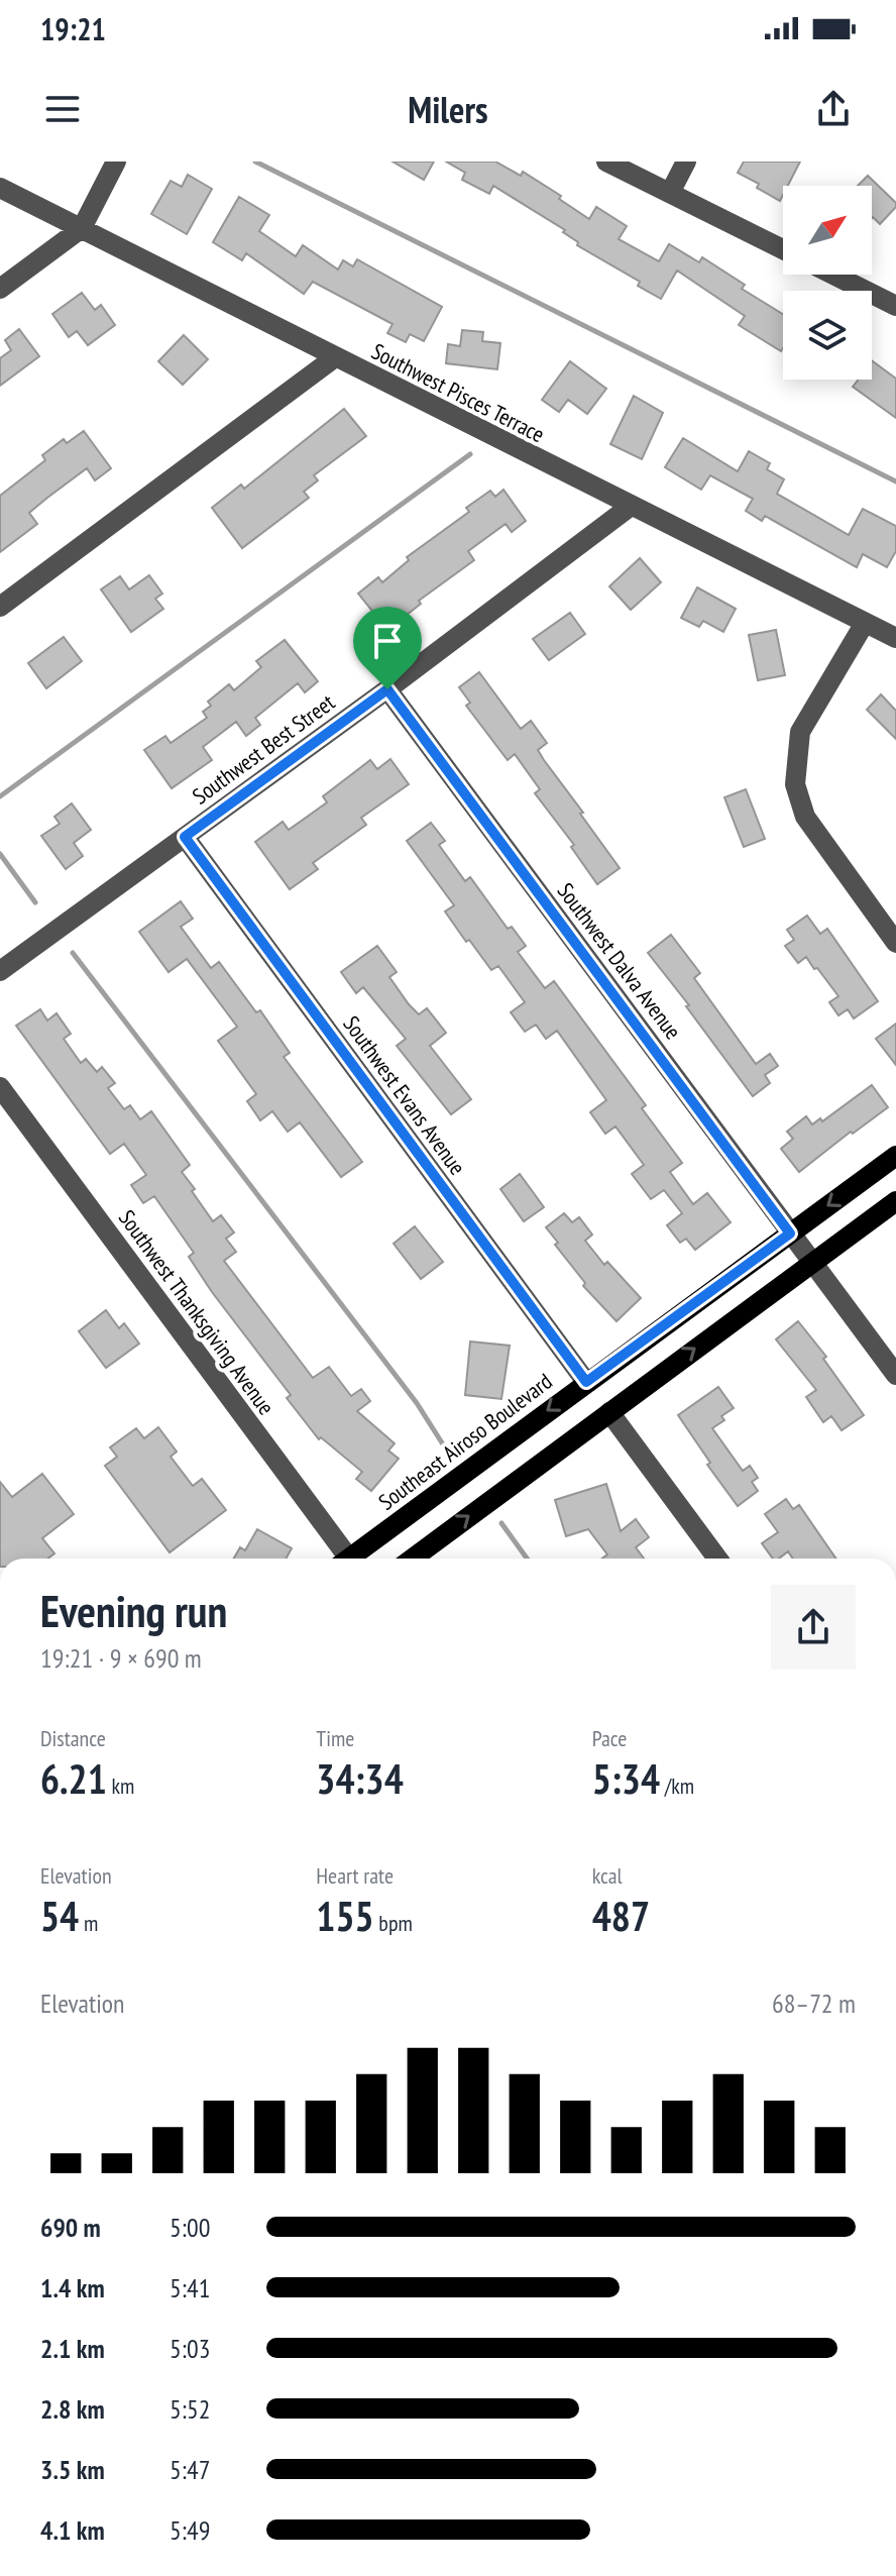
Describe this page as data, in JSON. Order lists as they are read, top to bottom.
{
  "streets": {
    "main road": ["Southeast Airoso Boulevard"],
    "street": [
      "Southwest Pisces Terrace",
      "Southwest Best Street",
      "Southwest Dalva Avenue",
      "Southwest Evans Avenue",
      "Southwest Thanksgiving Avenue"
    ]
  },
  "crossings": [
    ["Southwest Pisces Terrace", "Southwest Best Street"],
    ["Southwest Best Street", "Southwest Dalva Avenue"],
    ["Southwest Best Street", "Southwest Evans Avenue"],
    ["Southwest Dalva Avenue", "Southeast Airoso Boulevard"],
    ["Southwest Evans Avenue", "Southeast Airoso Boulevard"]
  ],
  "north": "top right",
  "page": {
    "status": "19:21",
    "header": "Milers",
    "heading": ["Evening run", "19:21 · 9 × 690 m"],
    "stats": [
      ["Distance", "6.21 km"],
      ["Time", "34:34"],
      ["Pace", "5:34 /km"],
      ["Elevation", "54 m"],
      ["Heart rate", "155 bpm"],
      ["kcal", "487"]
    ],
    "chart": ["Elevation", "68–72 m"],
    "list": [
      {
        "name": "690 m",
        "note": "5:00"
      },
      {
        "name": "1.4 km",
        "note": "5:41"
      },
      {
        "name": "2.1 km",
        "note": "5:03"
      },
      {
        "name": "2.8 km",
        "note": "5:52"
      },
      {
        "name": "3.5 km",
        "note": "5:47"
      },
      {
        "name": "4.1 km",
        "note": "5:49"
      }
    ]
  }
}
